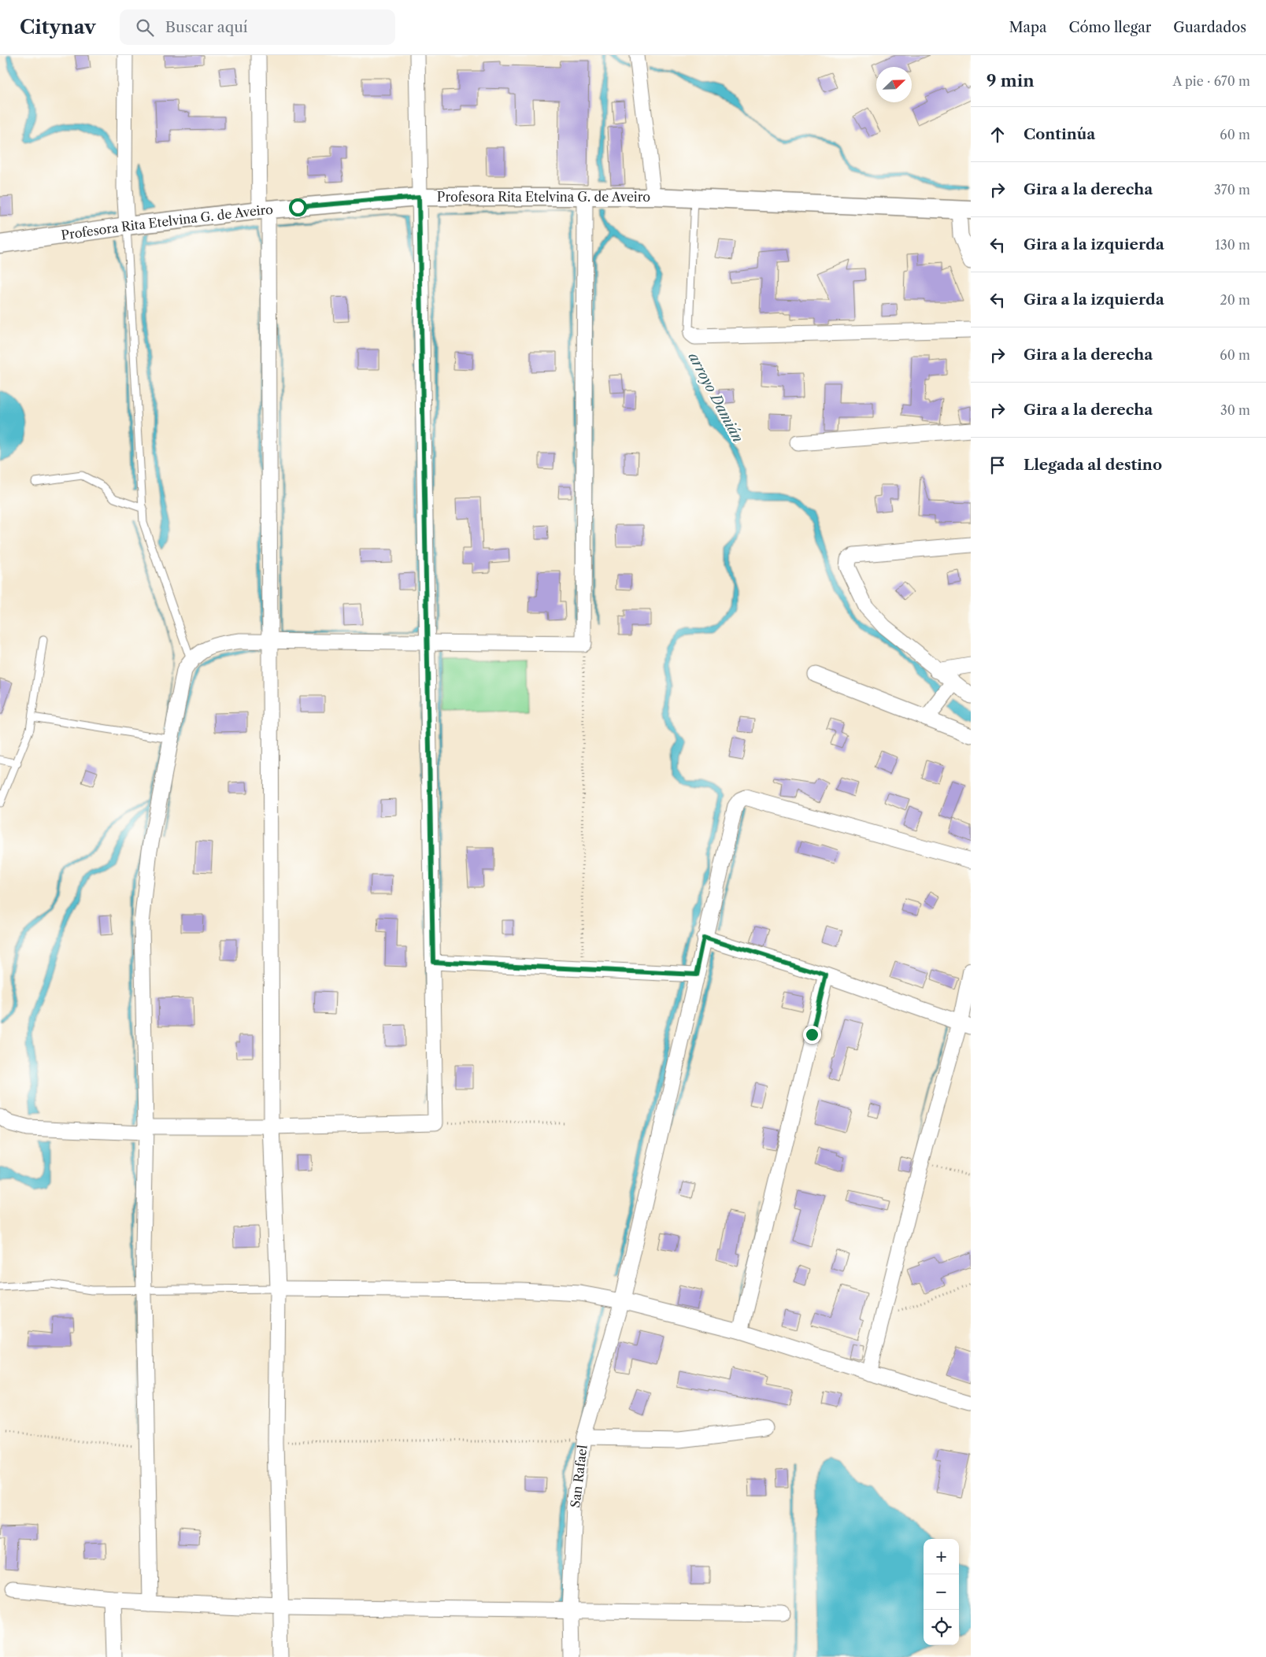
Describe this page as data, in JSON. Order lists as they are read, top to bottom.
{
  "streets": {
    "street": ["Profesora Rita Etelvina G. de Aveiro", "San Rafael"]
  },
  "water": ["arroyo Damián"],
  "north": "top right",
  "page": {
    "header": "Citynav",
    "search": "Buscar aquí",
    "nav": ["Mapa", "Cómo llegar", "Guardados"],
    "heading": ["9 min", "A pie · 670 m"],
    "list": [
      ["Continúa", "60 m"],
      ["Gira a la derecha", "370 m"],
      ["Gira a la izquierda", "130 m"],
      ["Gira a la izquierda", "20 m"],
      ["Gira a la derecha", "60 m"],
      ["Gira a la derecha", "30 m"],
      "Llegada al destino"
    ],
    "map_buttons": ["+", "−"]
  }
}
